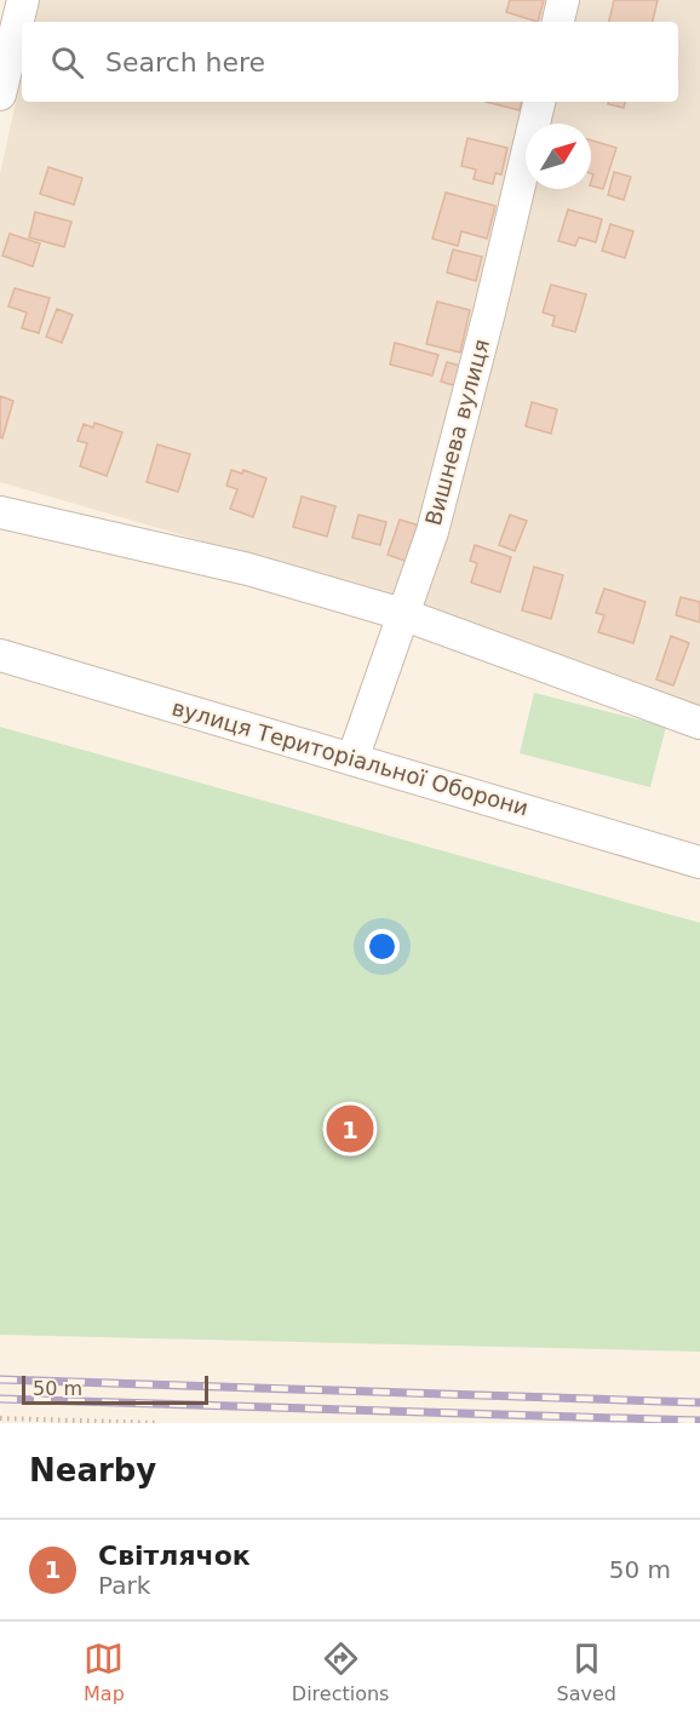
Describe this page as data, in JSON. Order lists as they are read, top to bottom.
{
  "streets": {
    "street": ["Вишнева вулиця", "вулиця Територіальної Оборони"]
  },
  "crossings": [
    ["Вишнева вулиця", "вулиця Територіальної Оборони"]
  ],
  "scale_bar": "50 m",
  "north": "top right",
  "page": {
    "search": "Search here",
    "pins": "1",
    "scale": "50 m",
    "heading": "Nearby",
    "list": [
      {
        "mark": "1",
        "name": "Світлячок",
        "note": "Park",
        "value": "50 m"
      }
    ],
    "nav": ["Map", "Directions", "Saved"]
  }
}
